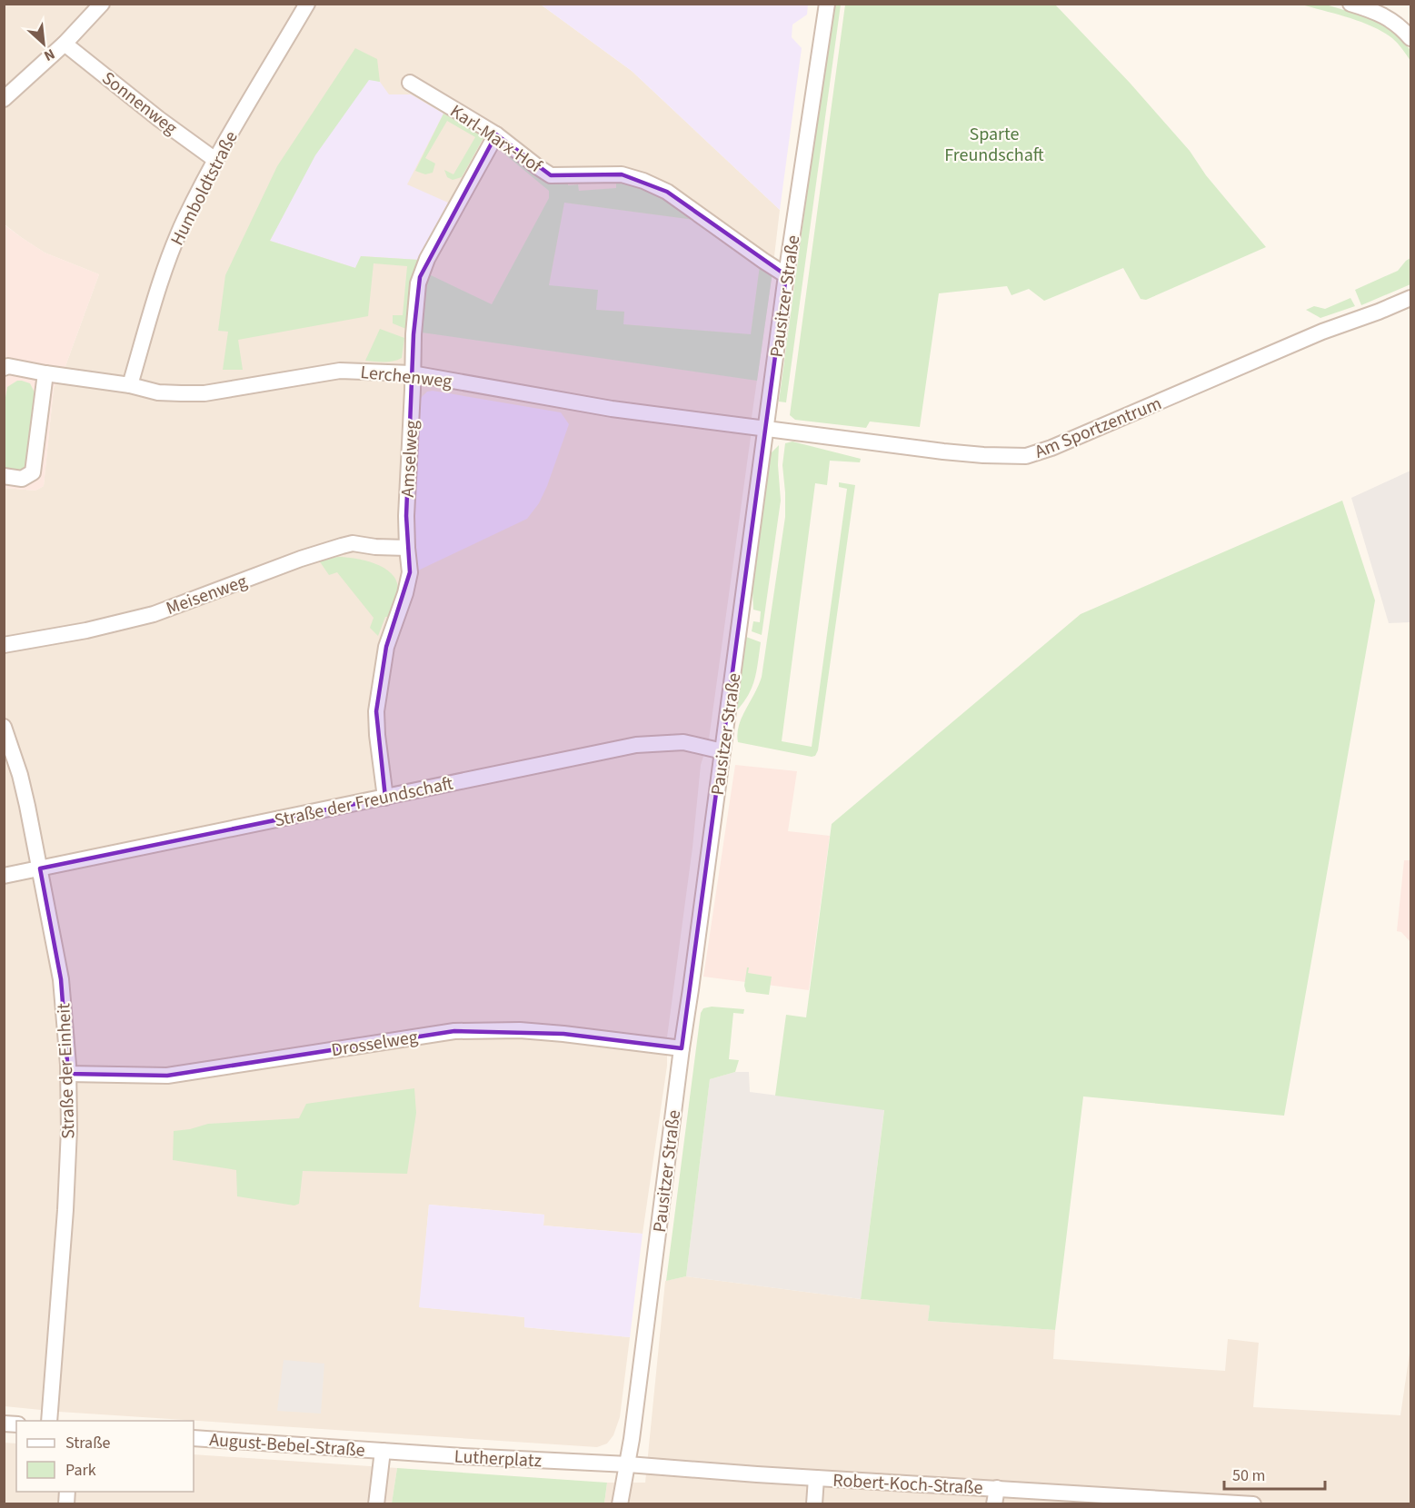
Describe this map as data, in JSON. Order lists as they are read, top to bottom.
{
  "streets": {
    "street": [
      "Sonnenweg",
      "Karl-Marx-Hof",
      "Humboldtstraße",
      "Pausitzer Straße",
      "Lerchenweg",
      "Am Sportzentrum",
      "Amselweg",
      "Meisenweg",
      "Straße der Freundschaft",
      "Drosselweg",
      "Straße der Einheit",
      "August-Bebel-Straße",
      "Lutherplatz",
      "Robert-Koch-Straße"
    ]
  },
  "crossings": [
    ["Sonnenweg", "Humboldtstraße"],
    ["Karl-Marx-Hof", "Pausitzer Straße"],
    ["Karl-Marx-Hof", "Amselweg"],
    ["Humboldtstraße", "Lerchenweg"],
    ["Pausitzer Straße", "Lerchenweg"],
    ["Pausitzer Straße", "Am Sportzentrum"],
    ["Pausitzer Straße", "Straße der Freundschaft"],
    ["Pausitzer Straße", "Drosselweg"],
    ["Pausitzer Straße", "Lutherplatz"],
    ["Pausitzer Straße", "Robert-Koch-Straße"],
    ["Lerchenweg", "Am Sportzentrum"],
    ["Lerchenweg", "Amselweg"],
    ["Amselweg", "Meisenweg"],
    ["Amselweg", "Straße der Freundschaft"],
    ["Straße der Freundschaft", "Straße der Einheit"],
    ["Drosselweg", "Straße der Einheit"],
    ["August-Bebel-Straße", "Lutherplatz"],
    ["Lutherplatz", "Robert-Koch-Straße"]
  ],
  "parks": ["Sparte Freundschaft"],
  "legend": ["Straße", "Park"],
  "scale_bar": "50 m",
  "north": "bottom right"
}
